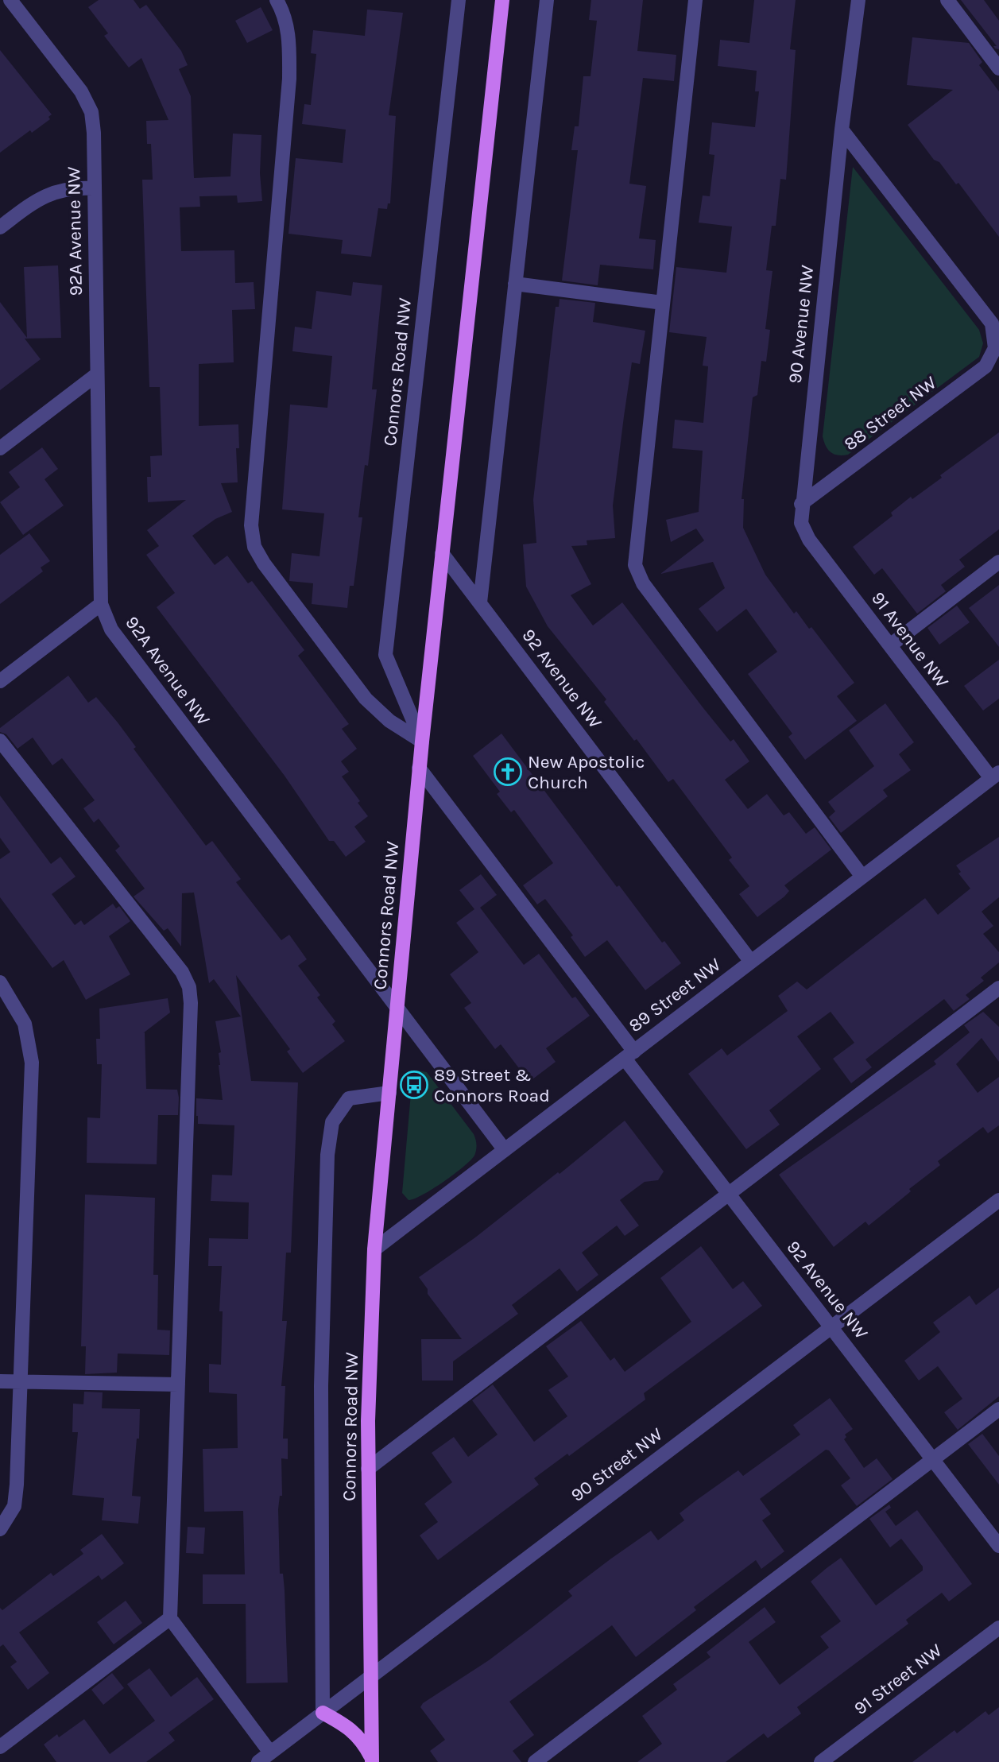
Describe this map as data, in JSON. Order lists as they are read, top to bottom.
{
  "streets": {
    "main road": ["Connors Road NW"],
    "street": [
      "92A Avenue NW",
      "90 Avenue NW",
      "88 Street NW",
      "91 Avenue NW",
      "92 Avenue NW",
      "89 Street NW",
      "90 Street NW",
      "91 Street NW"
    ]
  },
  "crossings": [
    ["92A Avenue NW", "Connors Road NW"],
    ["92A Avenue NW", "89 Street NW"],
    ["90 Avenue NW", "88 Street NW"],
    ["90 Avenue NW", "91 Avenue NW"],
    ["Connors Road NW", "92 Avenue NW"],
    ["Connors Road NW", "89 Street NW"],
    ["Connors Road NW", "90 Street NW"],
    ["91 Avenue NW", "89 Street NW"],
    ["92 Avenue NW", "89 Street NW"],
    ["92 Avenue NW", "90 Street NW"]
  ],
  "places": {
    "church": ["New Apostolic Church"],
    "bus stop": ["89 Street & Connors Road"]
  }
}
